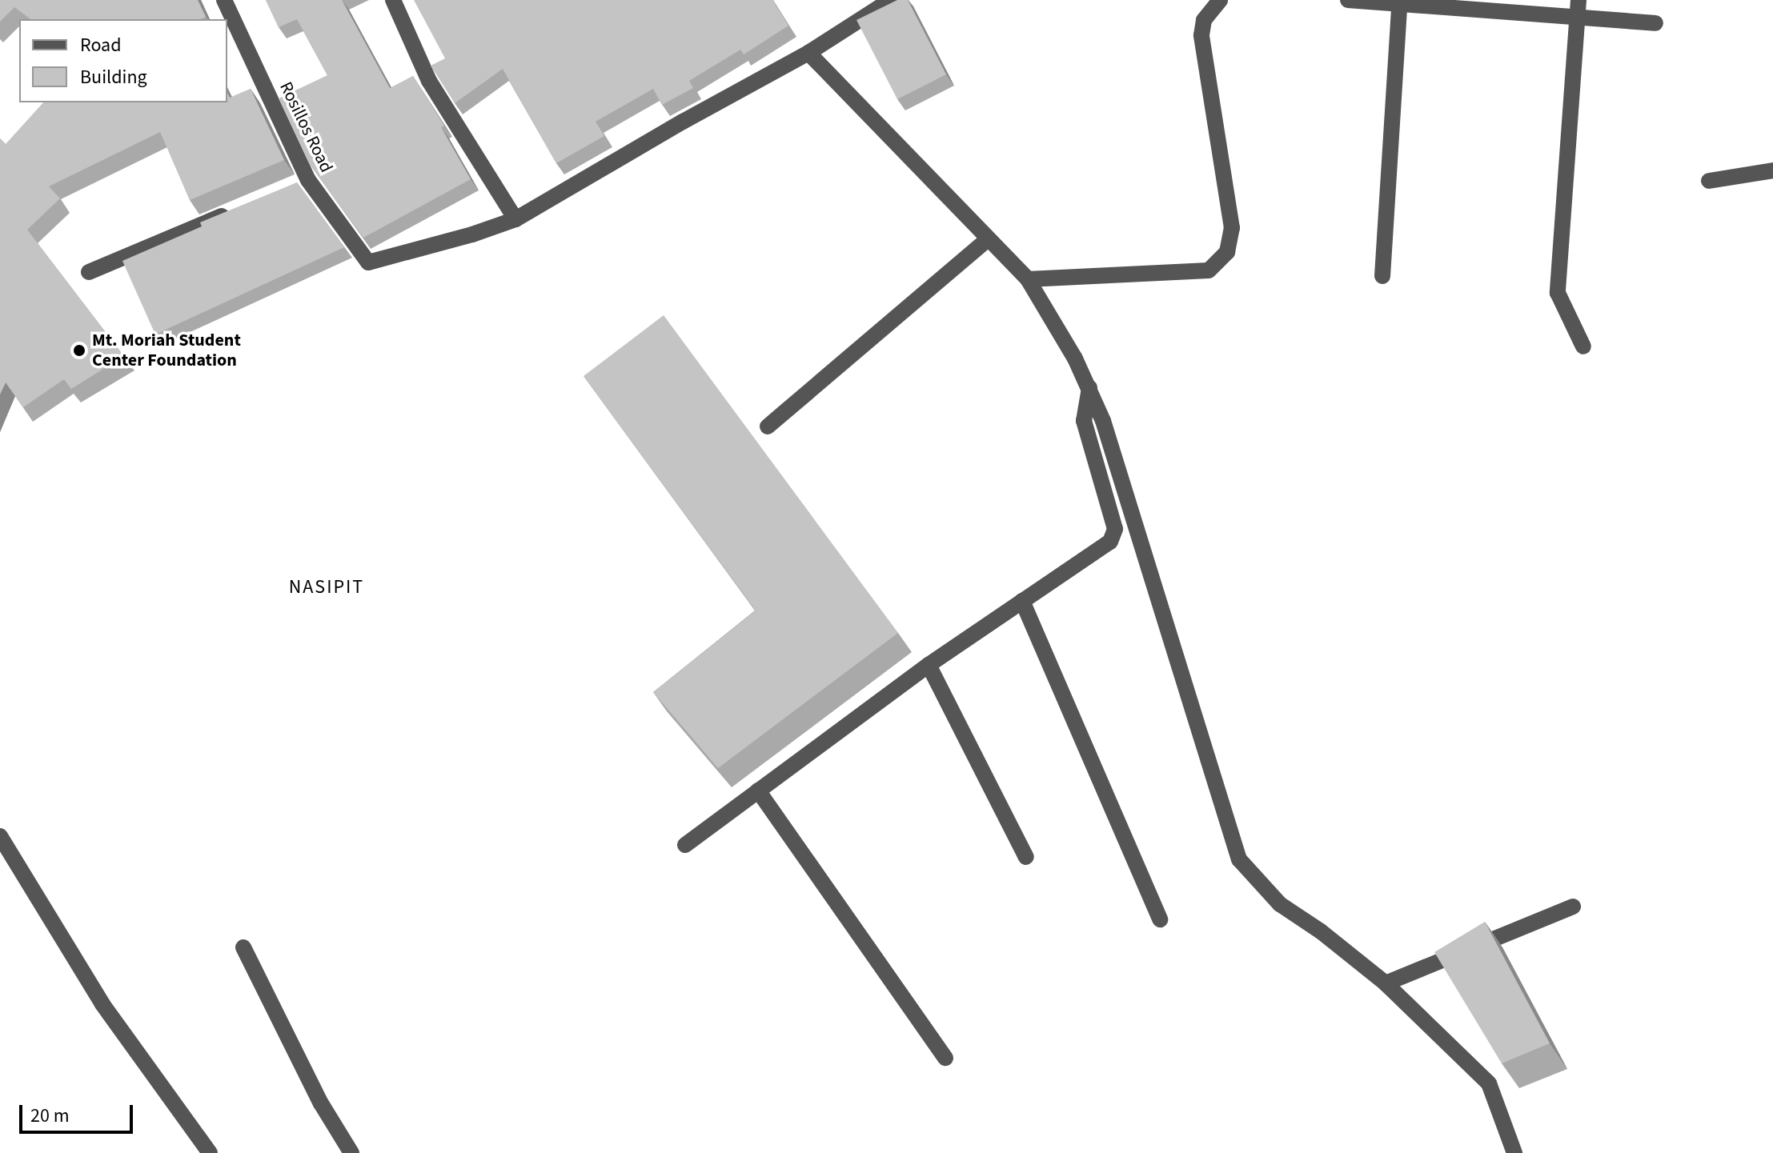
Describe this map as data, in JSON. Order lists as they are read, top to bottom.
{
  "streets": {
    "street": ["Rosillos Road"]
  },
  "districts": ["NASIPIT"],
  "places": ["Mt. Moriah Student Center Foundation"],
  "legend": ["Road", "Building"],
  "scale_bar": "20 m"
}
